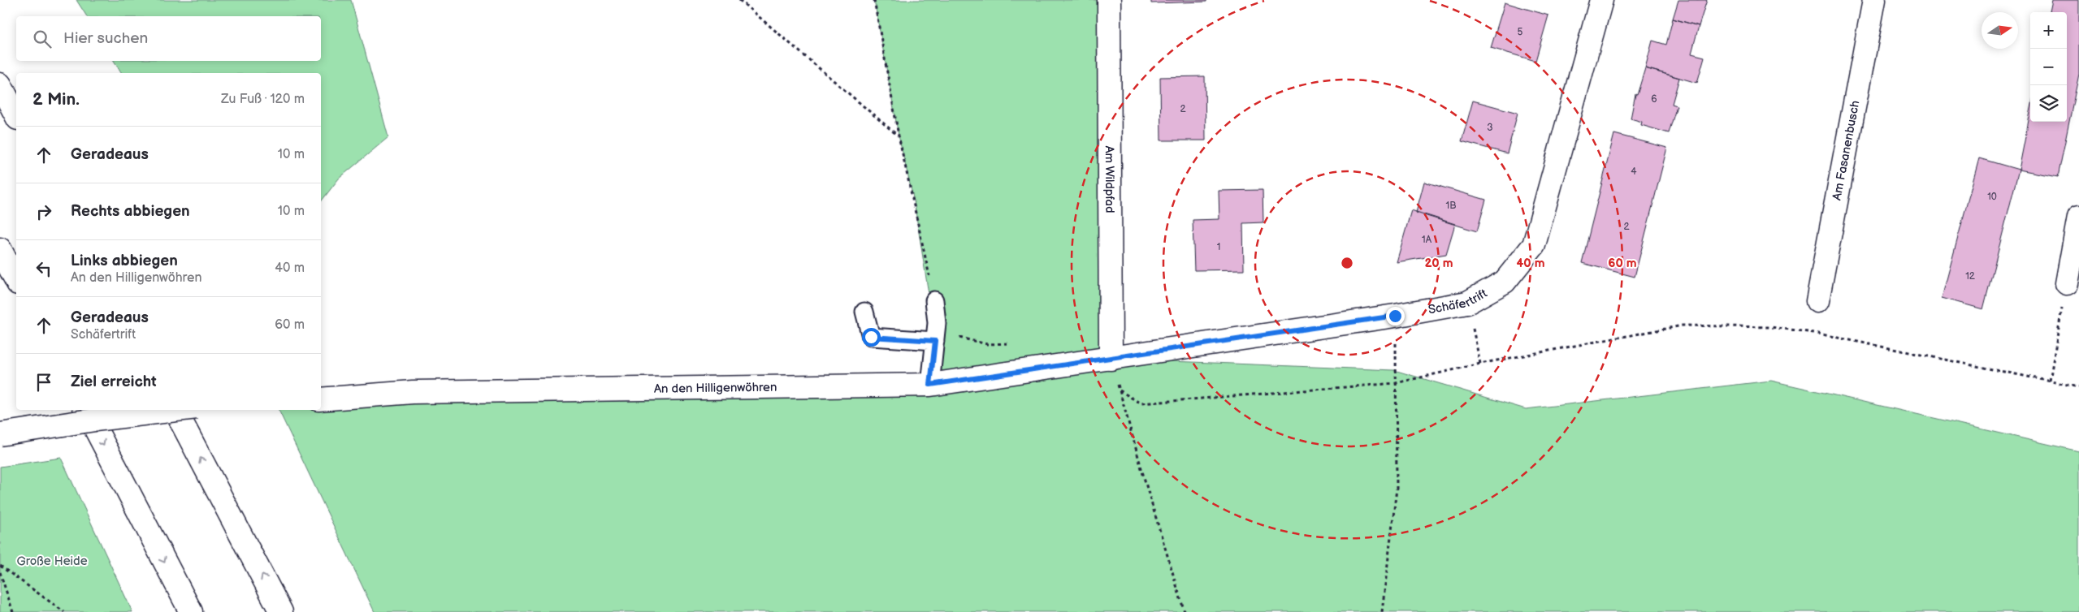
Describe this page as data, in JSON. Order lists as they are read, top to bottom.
{
  "streets": {
    "main road": [
      "Am Fasanenbusch",
      "Am Wildpfad",
      "Schäfertrift",
      "An den Hilligenwöhren"
    ]
  },
  "crossings": [
    ["Am Wildpfad", "Schäfertrift"],
    ["Am Wildpfad", "An den Hilligenwöhren"],
    ["Schäfertrift", "An den Hilligenwöhren"]
  ],
  "parks": ["Große Heide"],
  "house_numbers": [
    "5",
    "6",
    "2",
    "3",
    "4",
    "10",
    "1B",
    "2",
    "1A",
    "1",
    "12"
  ],
  "north": "right",
  "page": {
    "map_buttons": ["+", "−"],
    "search": "Hier suchen",
    "heading": ["2 Min.", "Zu Fuß · 120 m"],
    "list": [
      ["Geradeaus", "10 m"],
      ["Rechts abbiegen", "10 m"],
      ["Links abbiegen", "An den Hilligenwöhren", "40 m"],
      ["Geradeaus", "Schäfertrift", "60 m"],
      "Ziel erreicht"
    ]
  },
  "rings": ["20 m", "40 m", "60 m"]
}
